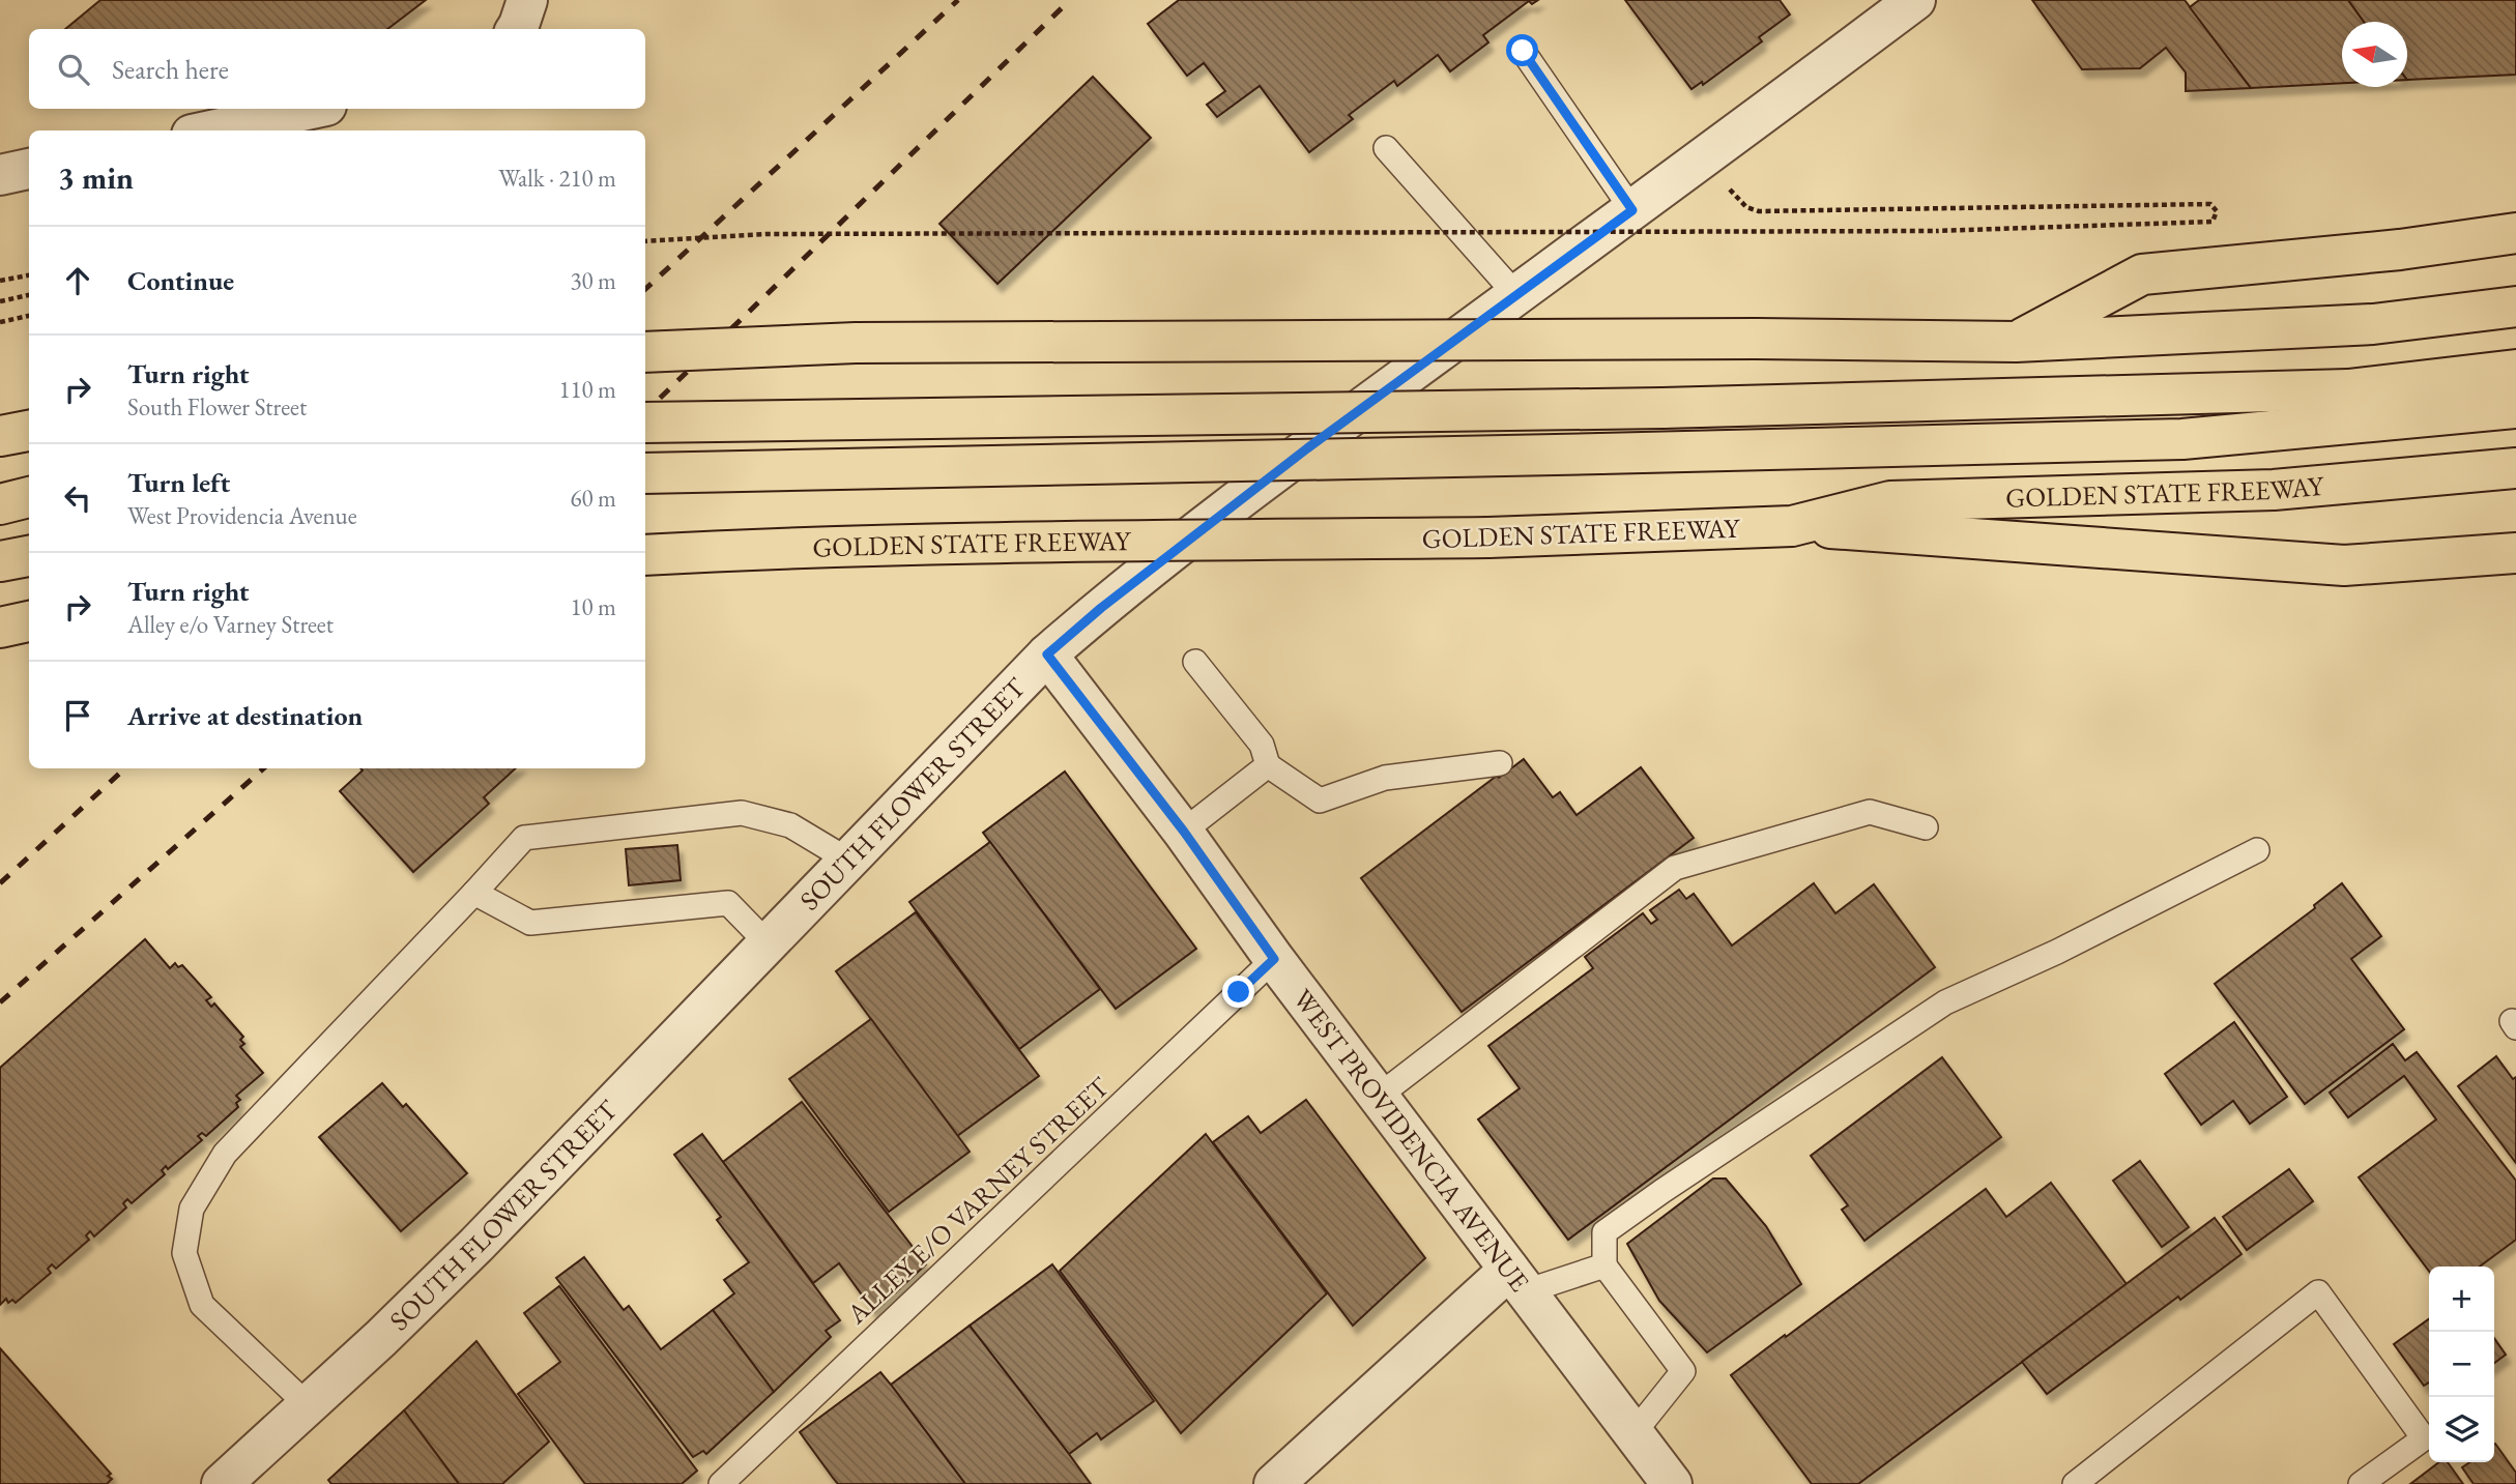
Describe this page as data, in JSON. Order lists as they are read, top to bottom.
{
  "streets": {
    "highway": ["GOLDEN STATE FREEWAY"],
    "street": ["SOUTH FLOWER STREET", "WEST PROVIDENCIA AVENUE"],
    "lane": ["ALLEY E/O VARNEY STREET"]
  },
  "crossings": [
    ["SOUTH FLOWER STREET", "WEST PROVIDENCIA AVENUE"],
    ["WEST PROVIDENCIA AVENUE", "ALLEY E/O VARNEY STREET"]
  ],
  "north": "left",
  "page": {
    "search": "Search here",
    "heading": ["3 min", "Walk · 210 m"],
    "list": [
      ["Continue", "30 m"],
      ["Turn right", "South Flower Street", "110 m"],
      ["Turn left", "West Providencia Avenue", "60 m"],
      ["Turn right", "Alley e/o Varney Street", "10 m"],
      "Arrive at destination"
    ],
    "map_buttons": ["+", "−"]
  }
}
